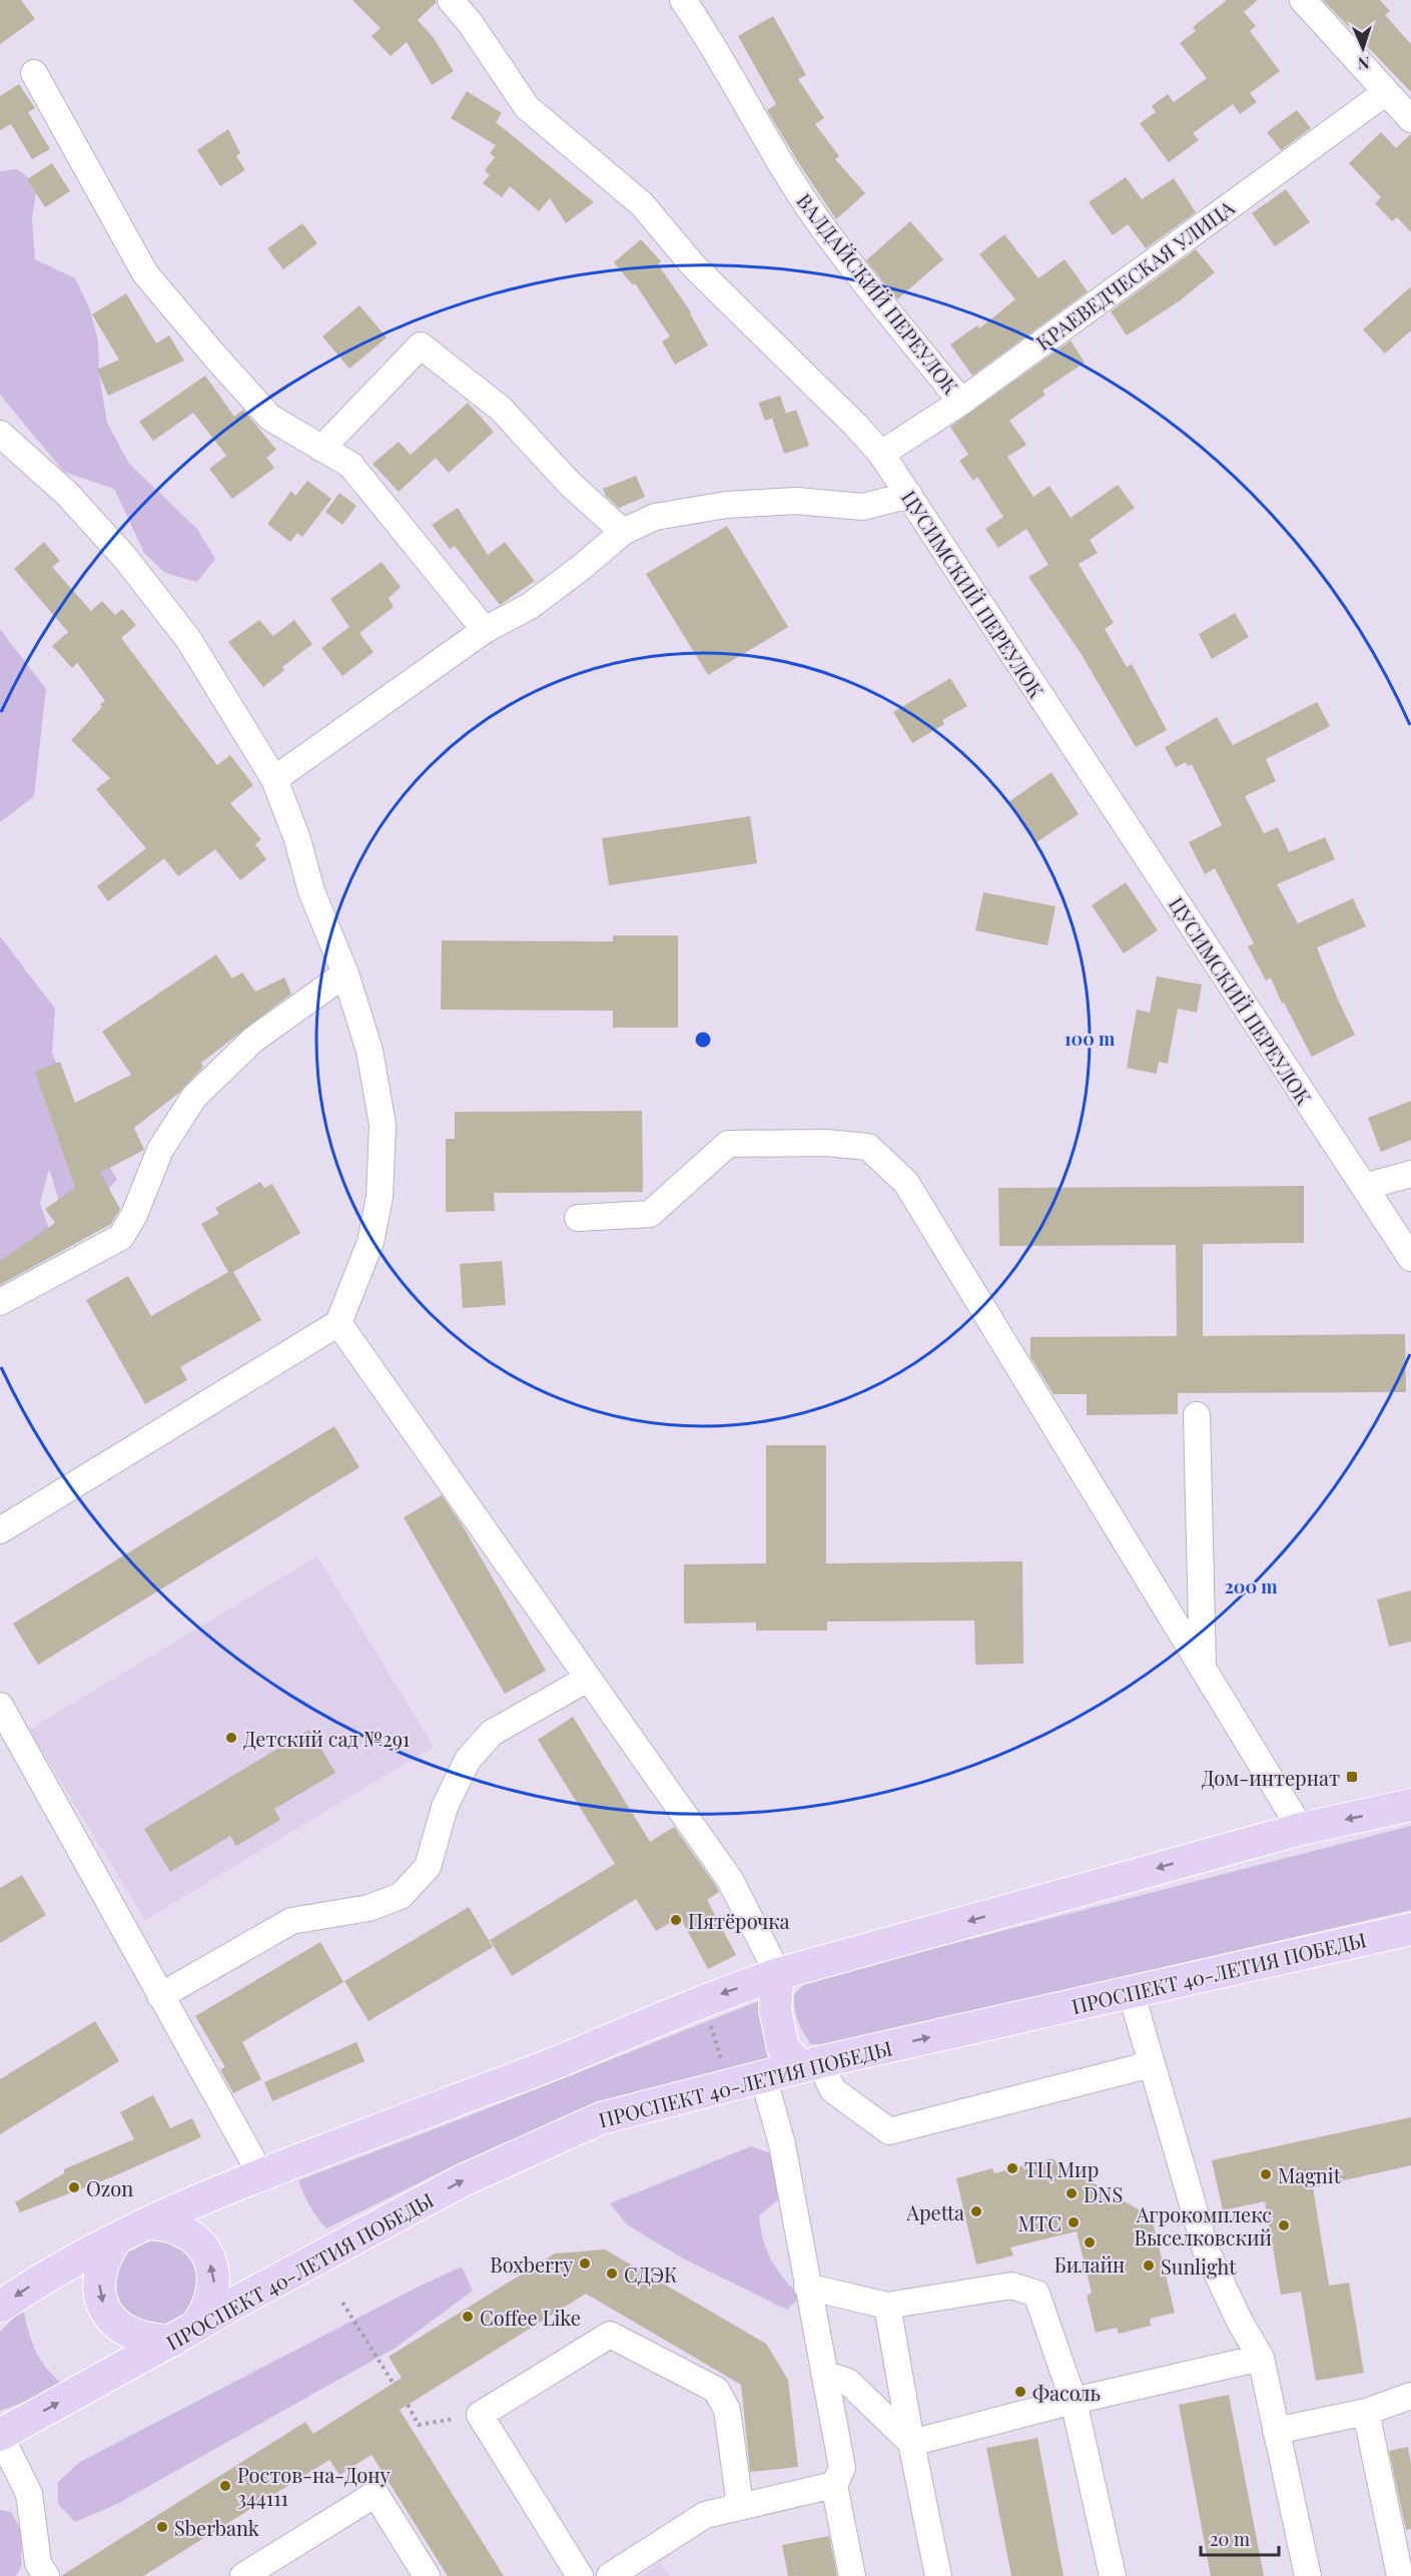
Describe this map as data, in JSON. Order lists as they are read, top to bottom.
{
  "streets": {
    "main road": ["ПРОСПЕКТ 40-ЛЕТИЯ ПОБЕДЫ"],
    "street": ["КРАЕВЕДЧЕСКАЯ УЛИЦА", "ВАЛДАЙСКИЙ ПЕРЕУЛОК", "ЦУСИМСКИЙ ПЕРЕУЛОК"]
  },
  "crossings": [
    ["КРАЕВЕДЧЕСКАЯ УЛИЦА", "ВАЛДАЙСКИЙ ПЕРЕУЛОК"],
    ["КРАЕВЕДЧЕСКАЯ УЛИЦА", "ЦУСИМСКИЙ ПЕРЕУЛОК"]
  ],
  "places": {
    "other": [
      "Детский сад №291",
      "Пятёрочка",
      "ТЦ Мир",
      "Magnit",
      "Ozon",
      "DNS",
      "Apetta",
      "МТС",
      "Агрокомплекс Выселковский",
      "Билайн",
      "Boxberry",
      "Sunlight",
      "СДЭК",
      "Coffee Like",
      "Фасоль",
      "Ростов-на-Дону 344111",
      "Sberbank"
    ],
    "transit": ["Дом-интернат"]
  },
  "scale_bar": "20 m",
  "north": "bottom",
  "rings": ["100 m", "200 m"]
}
